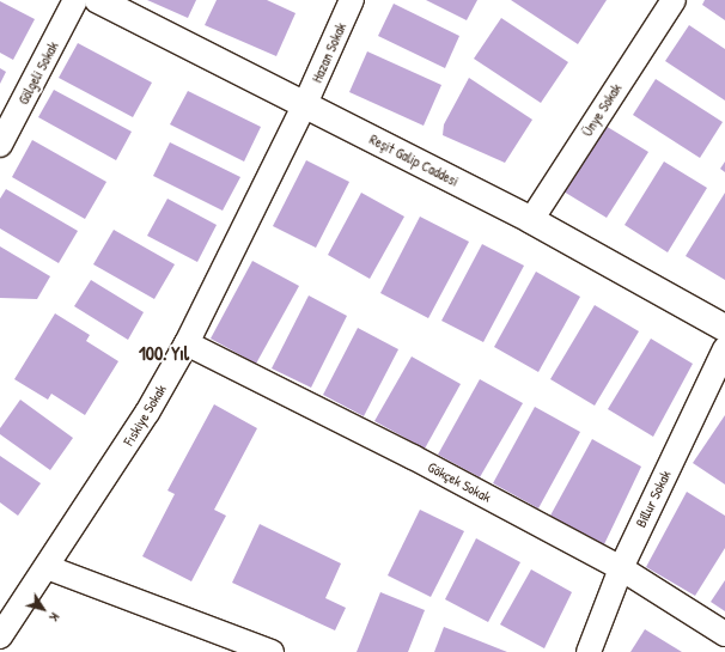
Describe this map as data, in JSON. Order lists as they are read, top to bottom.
{
  "streets": {
    "main road": ["Reşit Galip Caddesi"],
    "street": [
      "Hazan Sokak",
      "Gölgeli Sokak",
      "Ünye Sokak",
      "Fıskiye Sokak",
      "Gökçek Sokak",
      "Billur Sokak"
    ]
  },
  "crossings": [
    ["Hazan Sokak", "Reşit Galip Caddesi"],
    ["Hazan Sokak", "Fıskiye Sokak"],
    ["Ünye Sokak", "Reşit Galip Caddesi"],
    ["Reşit Galip Caddesi", "Fıskiye Sokak"],
    ["Fıskiye Sokak", "Gökçek Sokak"],
    ["Gökçek Sokak", "Billur Sokak"]
  ],
  "districts": ["100. Yıl"],
  "north": "bottom right"
}
